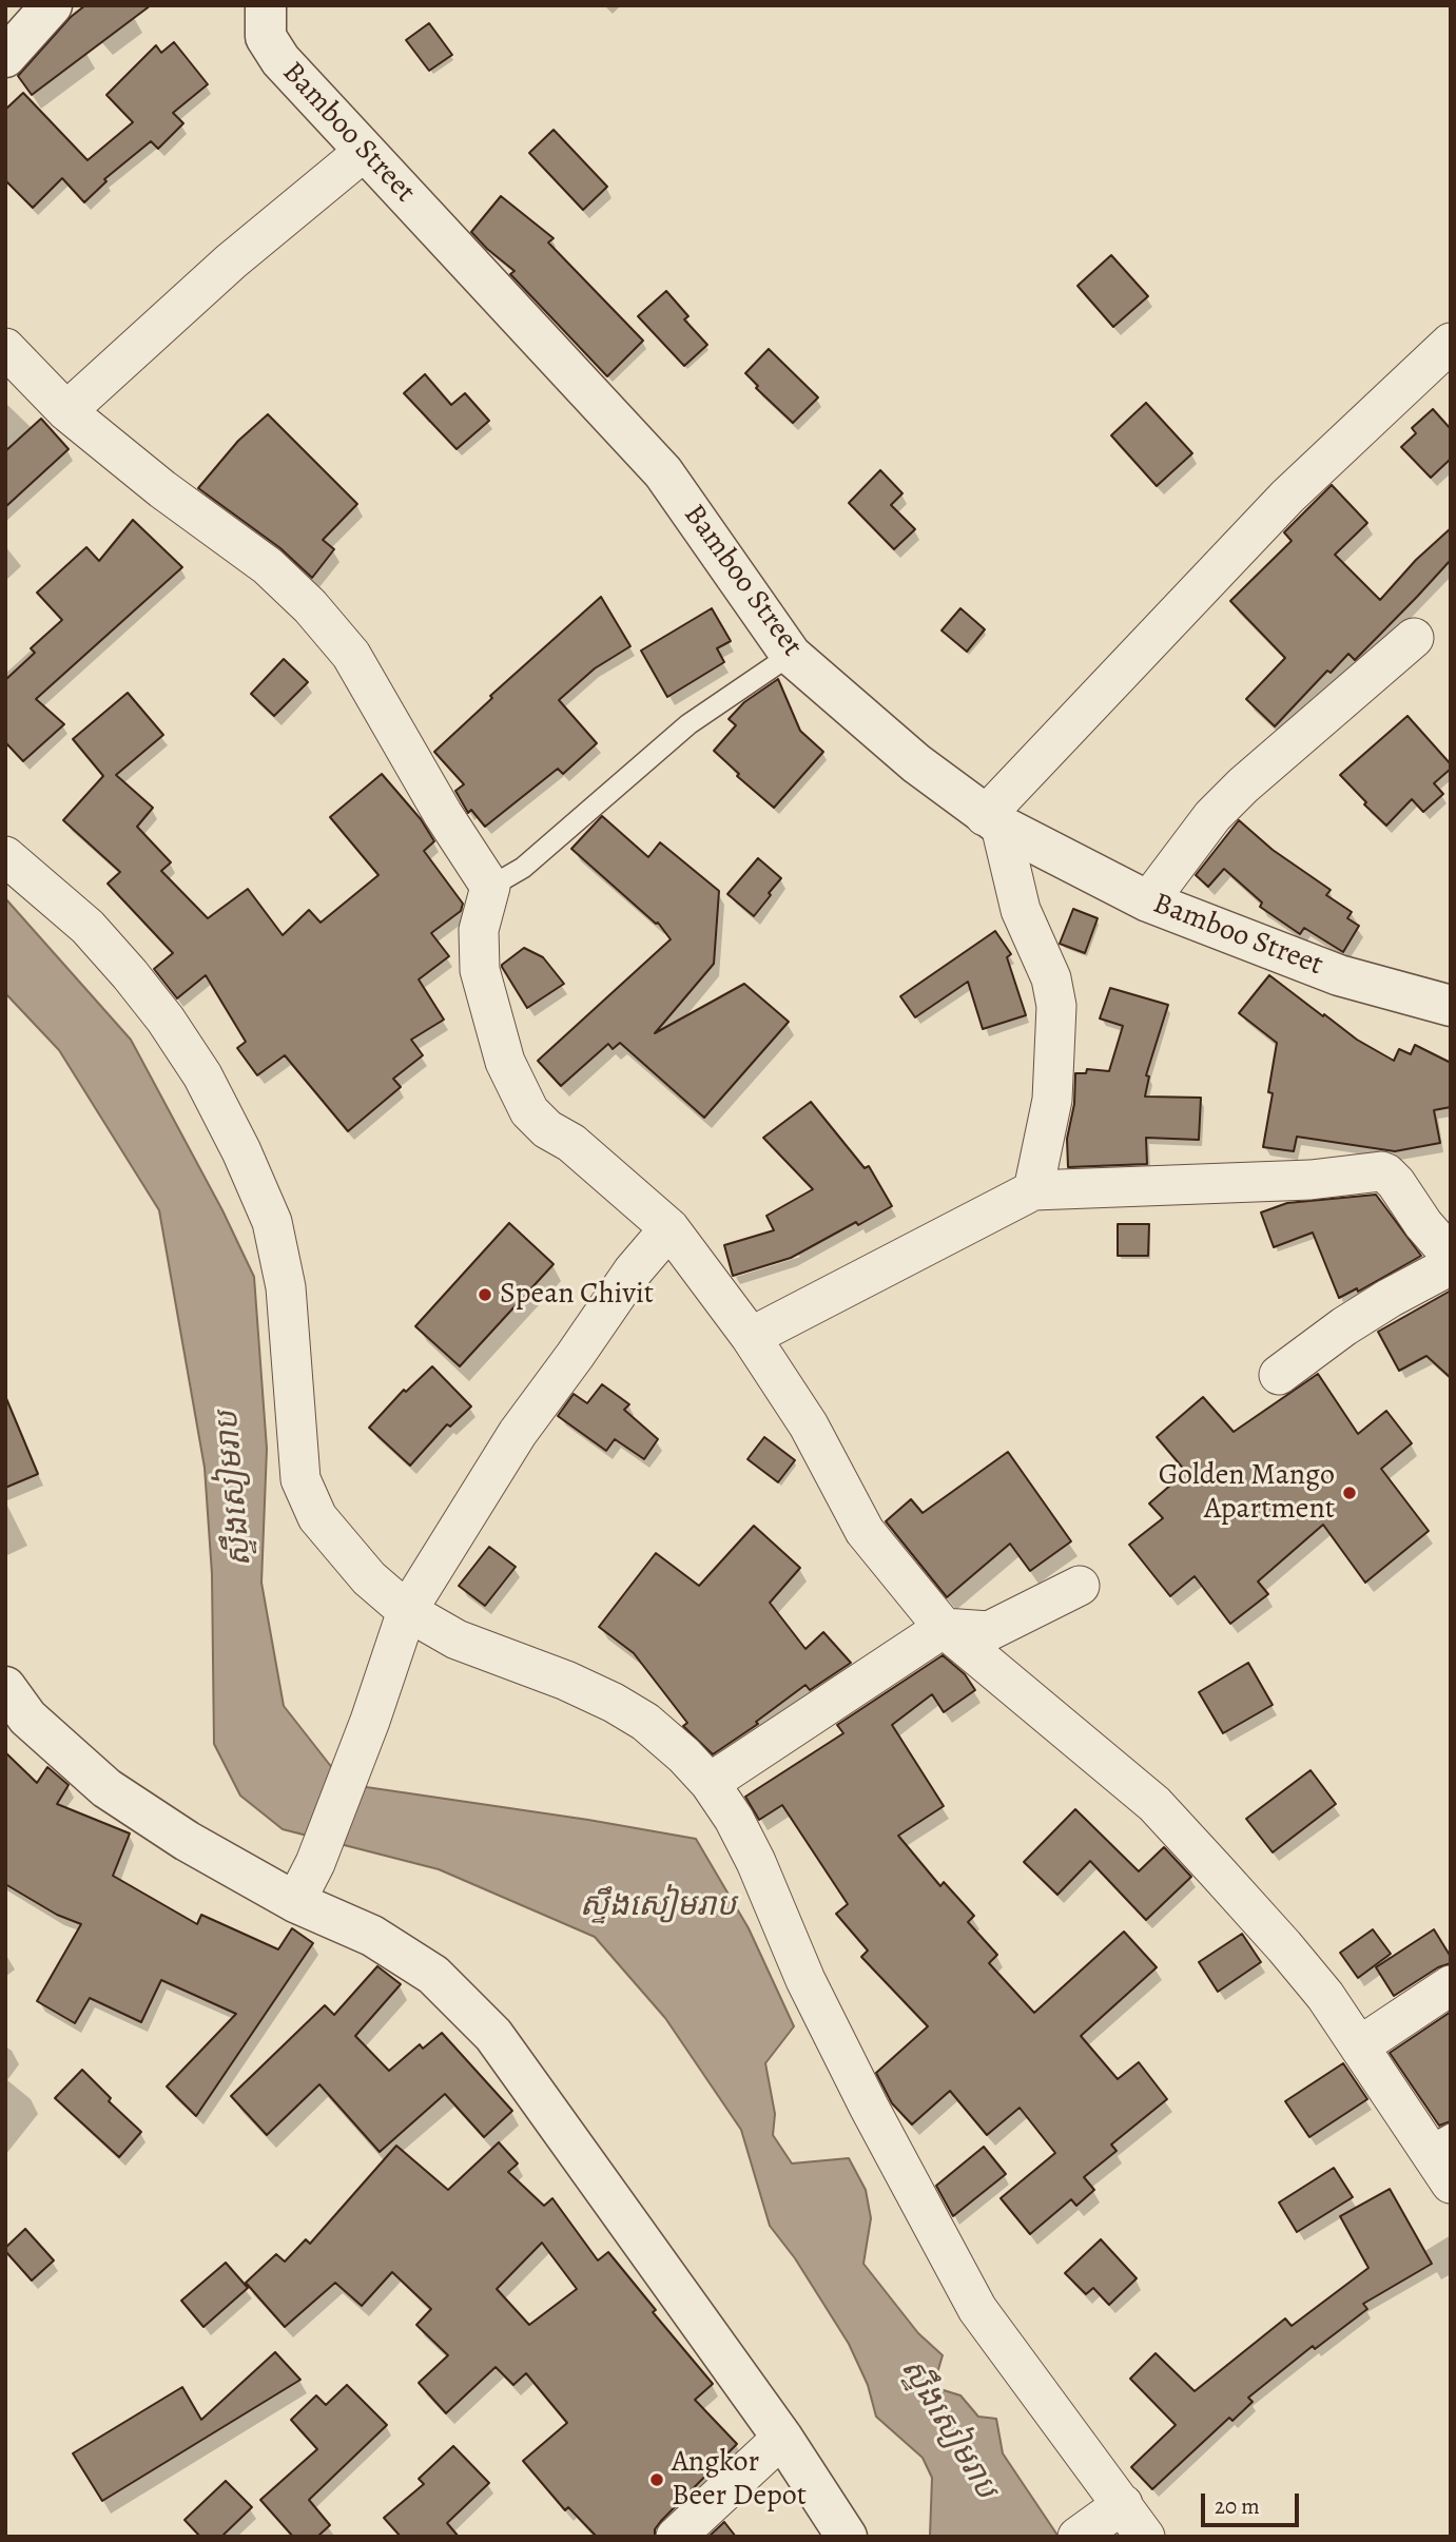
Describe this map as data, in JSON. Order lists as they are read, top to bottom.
{
  "streets": {
    "street": ["Bamboo Street"]
  },
  "water": ["ស្ទឹងសៀមរាប"],
  "places": ["Spean Chivit", "Golden Mango Apartment", "Angkor Beer Depot"],
  "scale_bar": "20 m"
}
